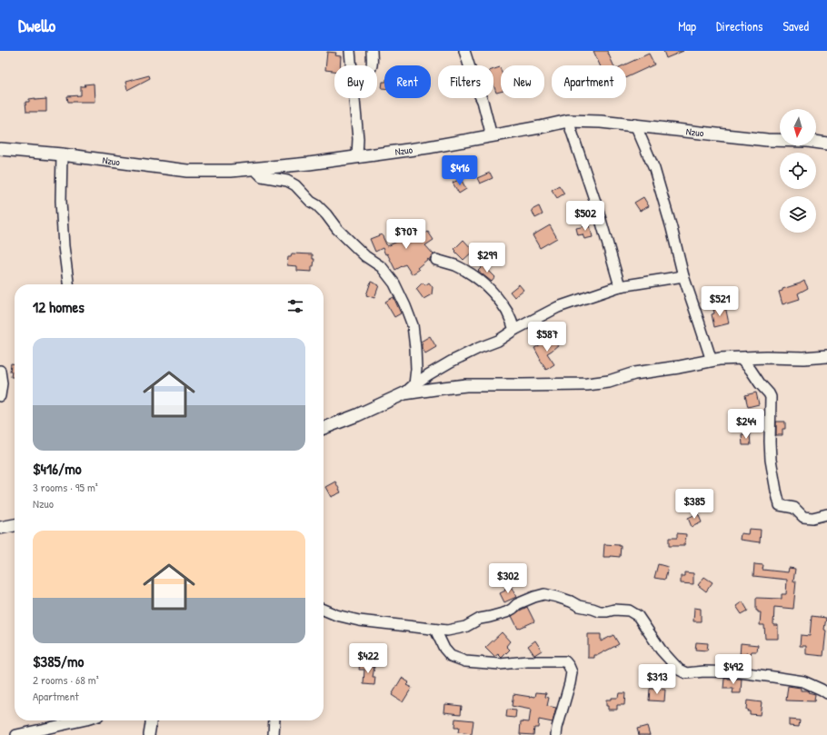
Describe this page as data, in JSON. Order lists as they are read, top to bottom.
{
  "streets": {
    "street": ["Nzuo"]
  },
  "north": "bottom",
  "page": {
    "header": "Dwello",
    "nav": ["Map", "Directions", "Saved"],
    "chip": [
      "Buy",
      "Rent",
      "Filters",
      "New",
      "Apartment"
    ],
    "price": [
      "$416",
      "$502",
      "$707",
      "$299",
      "$521",
      "$587",
      "$244",
      "$385",
      "$302",
      "$422",
      "$492",
      "$313"
    ],
    "heading": "12 homes",
    "list": [
      {
        "name": "$416/mo",
        "note": "3 rooms · 95 m² · Nzuo"
      },
      {
        "name": "$385/mo",
        "note": "2 rooms · 68 m² · Apartment"
      }
    ]
  }
}
